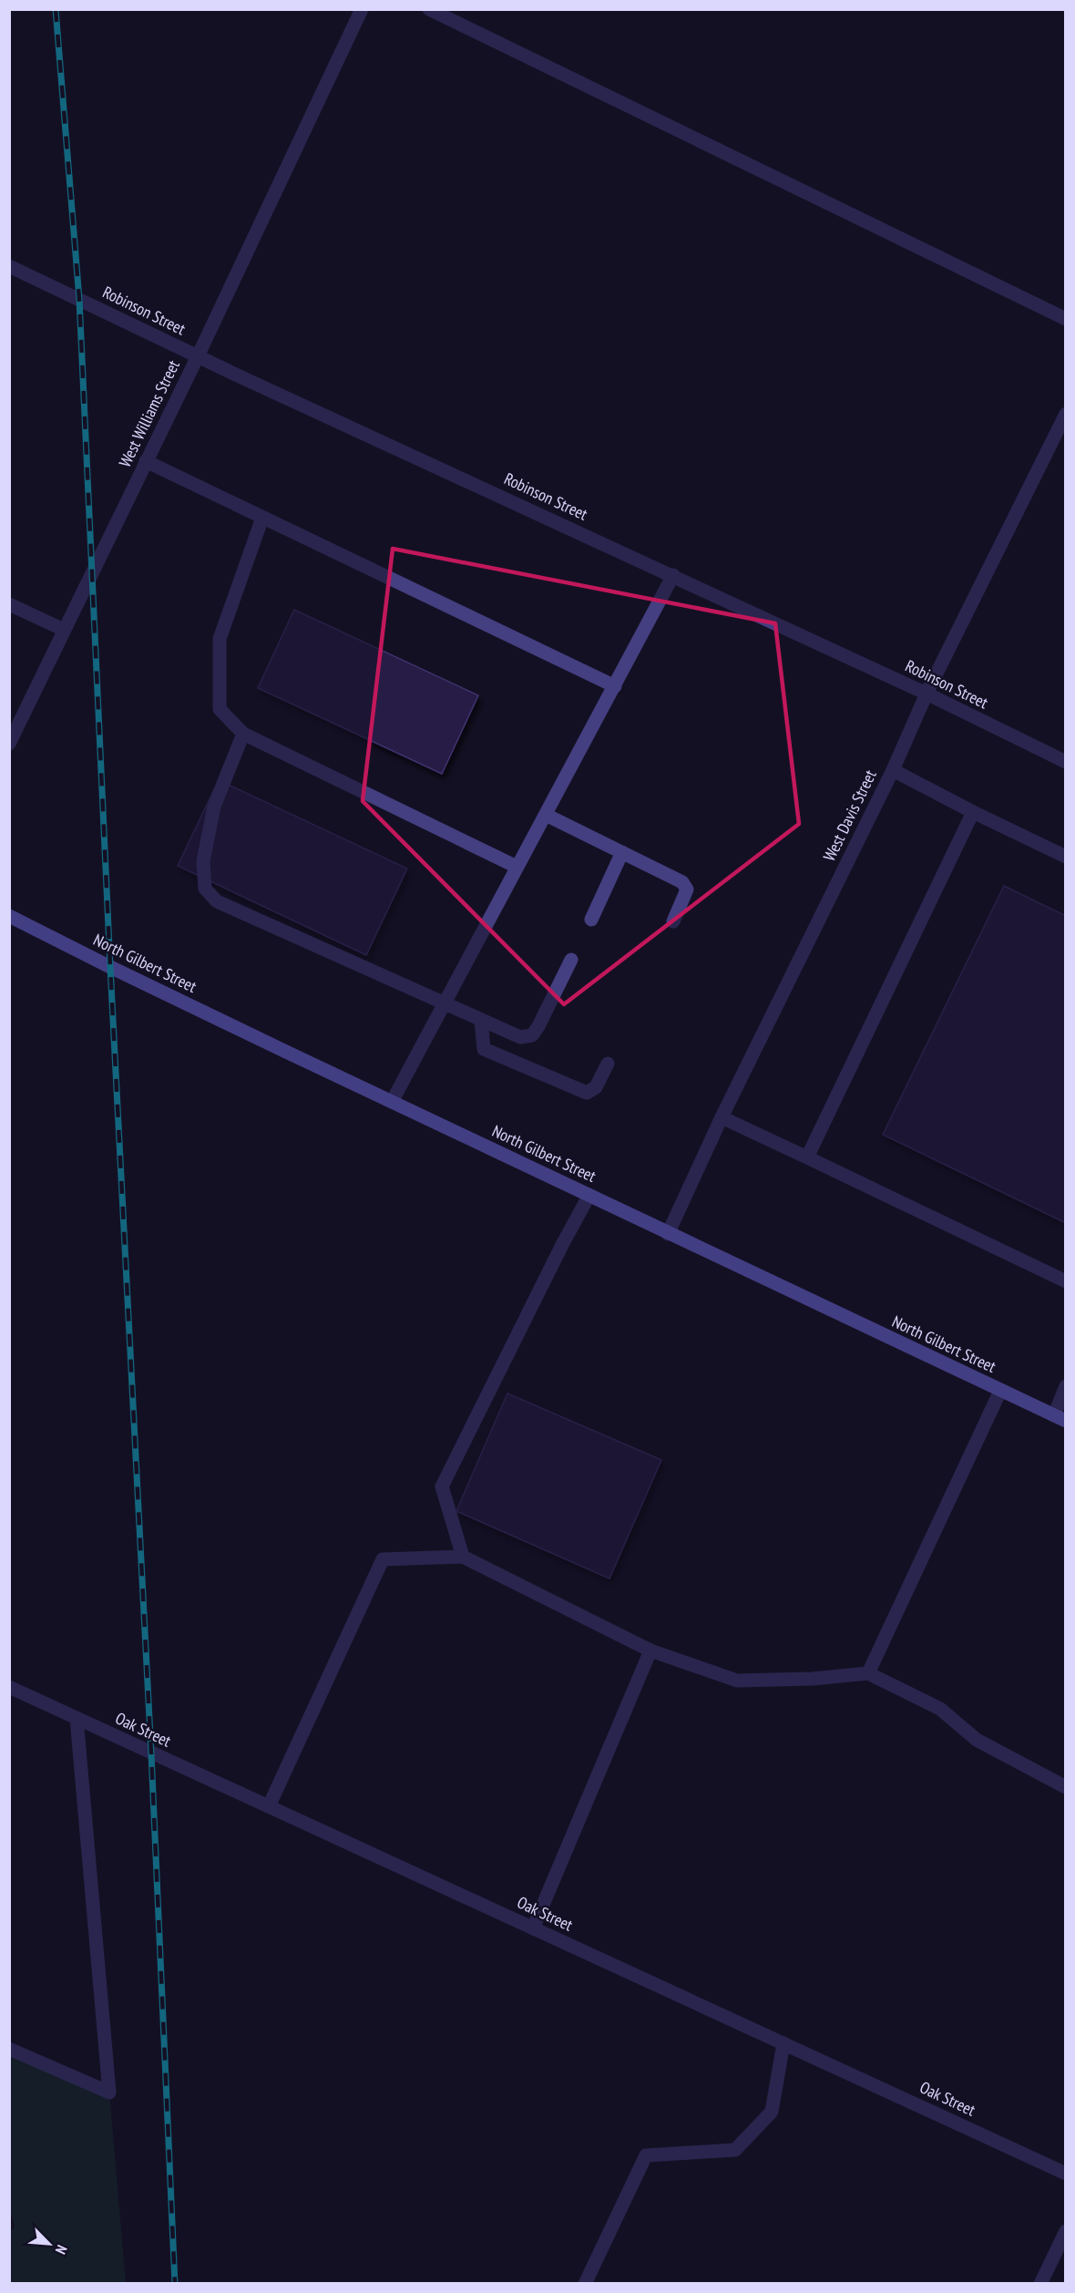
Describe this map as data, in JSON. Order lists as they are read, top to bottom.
{
  "streets": {
    "main road": ["North Gilbert Street"],
    "street": [
      "Robinson Street",
      "West Williams Street",
      "West Davis Street",
      "Oak Street"
    ]
  },
  "crossings": [
    ["Robinson Street", "West Williams Street"],
    ["Robinson Street", "West Davis Street"],
    ["West Davis Street", "North Gilbert Street"]
  ],
  "north": "bottom right"
}
